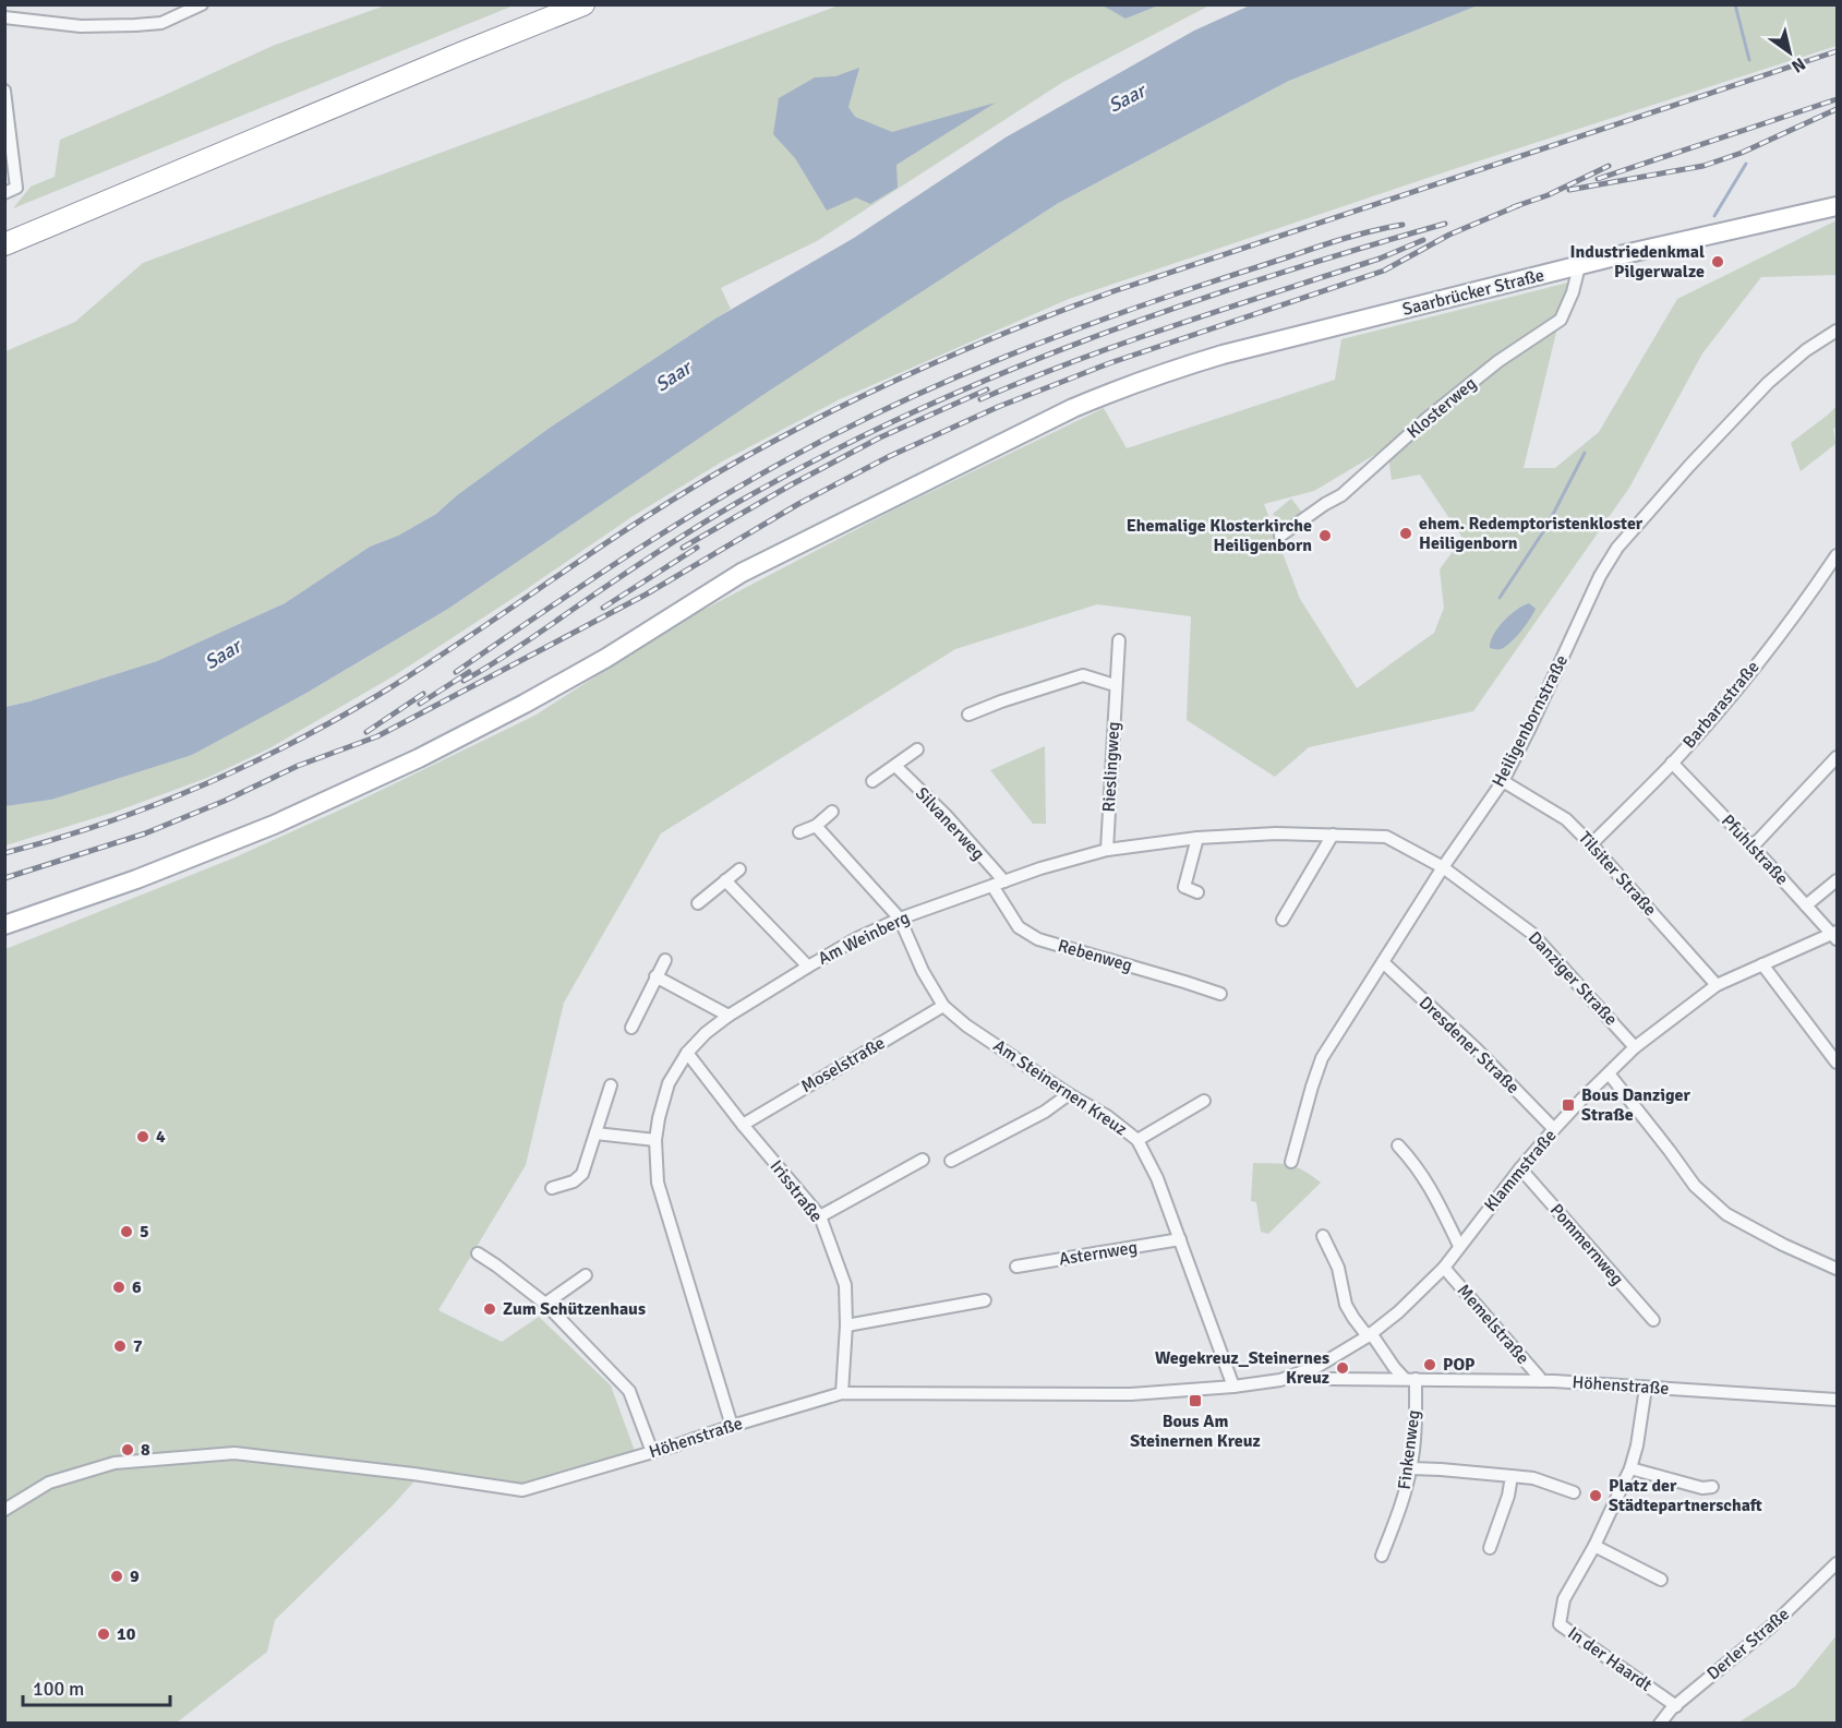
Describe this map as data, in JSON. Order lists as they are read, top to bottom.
{
  "streets": {
    "main road": ["Saarbrücker Straße"],
    "street": [
      "Klosterweg",
      "Barbarastraße",
      "Heiligenbornstraße",
      "Rieslingweg",
      "Silvanerweg",
      "Pfuhlstraße",
      "Tilsiter Straße",
      "Am Weinberg",
      "Rebenweg",
      "Danziger Straße",
      "Dresdener Straße",
      "Moselstraße",
      "Am Steinernen Kreuz",
      "Klammstraße",
      "Irisstraße",
      "Pommernweg",
      "Asternweg",
      "Memelstraße",
      "Höhenstraße",
      "Finkenweg",
      "Derler Straße",
      "In der Haardt"
    ]
  },
  "crossings": [
    ["Saarbrücker Straße", "Klosterweg"],
    ["Barbarastraße", "Pfuhlstraße"],
    ["Barbarastraße", "Tilsiter Straße"],
    ["Heiligenbornstraße", "Tilsiter Straße"],
    ["Heiligenbornstraße", "Am Weinberg"],
    ["Heiligenbornstraße", "Danziger Straße"],
    ["Heiligenbornstraße", "Dresdener Straße"],
    ["Rieslingweg", "Am Weinberg"],
    ["Silvanerweg", "Am Weinberg"],
    ["Pfuhlstraße", "Klammstraße"],
    ["Tilsiter Straße", "Klammstraße"],
    ["Am Weinberg", "Rebenweg"],
    ["Am Weinberg", "Danziger Straße"],
    ["Am Weinberg", "Am Steinernen Kreuz"],
    ["Am Weinberg", "Irisstraße"],
    ["Am Weinberg", "Höhenstraße"],
    ["Danziger Straße", "Klammstraße"],
    ["Dresdener Straße", "Klammstraße"],
    ["Moselstraße", "Am Steinernen Kreuz"],
    ["Moselstraße", "Irisstraße"],
    ["Am Steinernen Kreuz", "Asternweg"],
    ["Am Steinernen Kreuz", "Höhenstraße"],
    ["Klammstraße", "Pommernweg"],
    ["Klammstraße", "Memelstraße"],
    ["Klammstraße", "Höhenstraße"],
    ["Irisstraße", "Höhenstraße"],
    ["Memelstraße", "Höhenstraße"],
    ["Höhenstraße", "Finkenweg"],
    ["Höhenstraße", "In der Haardt"],
    ["Derler Straße", "In der Haardt"]
  ],
  "water": ["Saar"],
  "places": {
    "other": [
      "Industriedenkmal Pilgerwalze",
      "ehem. Redemptoristenkloster Heiligenborn",
      "Ehemalige Klosterkirche Heiligenborn",
      "4",
      "5",
      "6",
      "Zum Schützenhaus",
      "7",
      "POP",
      "Wegekreuz_Steinernes Kreuz",
      "8",
      "Platz der Städtepartnerschaft",
      "9",
      "10"
    ],
    "transit": ["Bous Danziger Straße", "Bous Am Steinernen Kreuz"]
  },
  "scale_bar": "100 m",
  "north": "bottom right"
}
